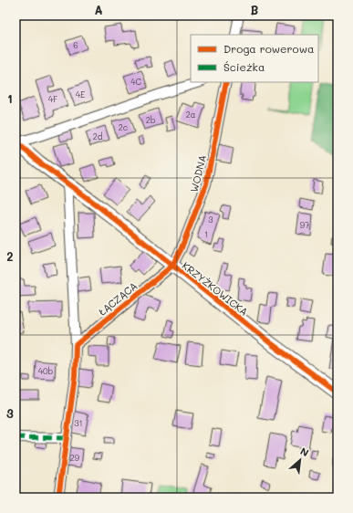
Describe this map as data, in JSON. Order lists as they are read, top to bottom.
{
  "streets": {
    "street": ["WODNA", "KRZYŻKOWICKA", "ŁĄCZĄCA"]
  },
  "crossings": [
    ["WODNA", "KRZYŻKOWICKA"],
    ["WODNA", "ŁĄCZĄCA"],
    ["KRZYŻKOWICKA", "ŁĄCZĄCA"]
  ],
  "house_numbers": [
    "6",
    "4C",
    "4E",
    "4F",
    "2a",
    "2b",
    "2c",
    "2d",
    "3",
    "97",
    "1",
    "40b",
    "31",
    "29"
  ],
  "legend": ["Droga rowerowa", "Ścieżka"],
  "north": "top right",
  "grid": {
    "columns": ["A", "B"],
    "rows": ["1", "2", "3"]
  }
}
